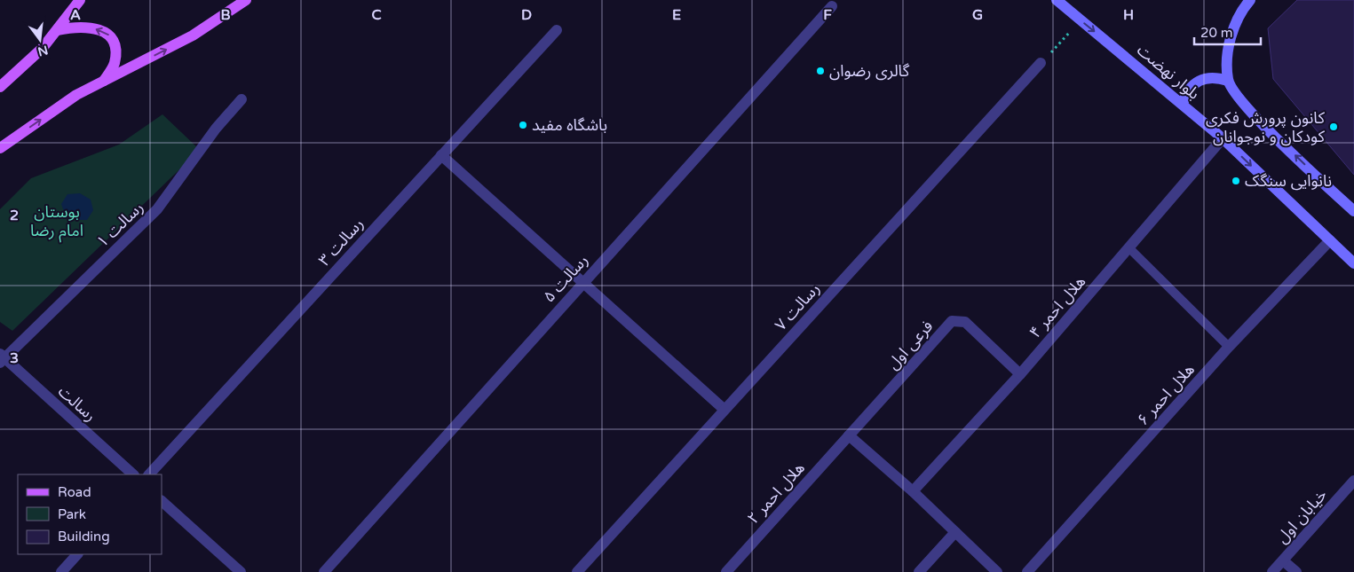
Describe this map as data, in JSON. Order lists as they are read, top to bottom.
{
  "streets": {
    "main road": ["بلوار نهضت"],
    "street": [
      "رسالت ۱",
      "رسالت ۳",
      "رسالت ۵",
      "رسالت ۷",
      "هلال احمر ۴",
      "فرعی اول",
      "هلال احمر ۶",
      "رسالت",
      "هلال احمر ۲",
      "خیابان اول"
    ]
  },
  "crossings": [
    ["بلوار نهضت", "هلال احمر ۴"],
    ["بلوار نهضت", "هلال احمر ۶"],
    ["رسالت ۱", "رسالت"],
    ["هلال احمر ۴", "فرعی اول"],
    ["فرعی اول", "هلال احمر ۲"]
  ],
  "parks": ["بوستان امام رضا"],
  "places": [
    "گالری رضوان",
    "باشگاه مفید",
    "کانون پرورش فکری کودکان و نوجوانان",
    "نانوایی سنگک"
  ],
  "legend": ["Road", "Park", "Building"],
  "scale_bar": "20 m",
  "north": "bottom",
  "grid": {
    "columns": [
      "A",
      "B",
      "C",
      "D",
      "E",
      "F",
      "G",
      "H"
    ],
    "rows": ["2", "3"]
  }
}
